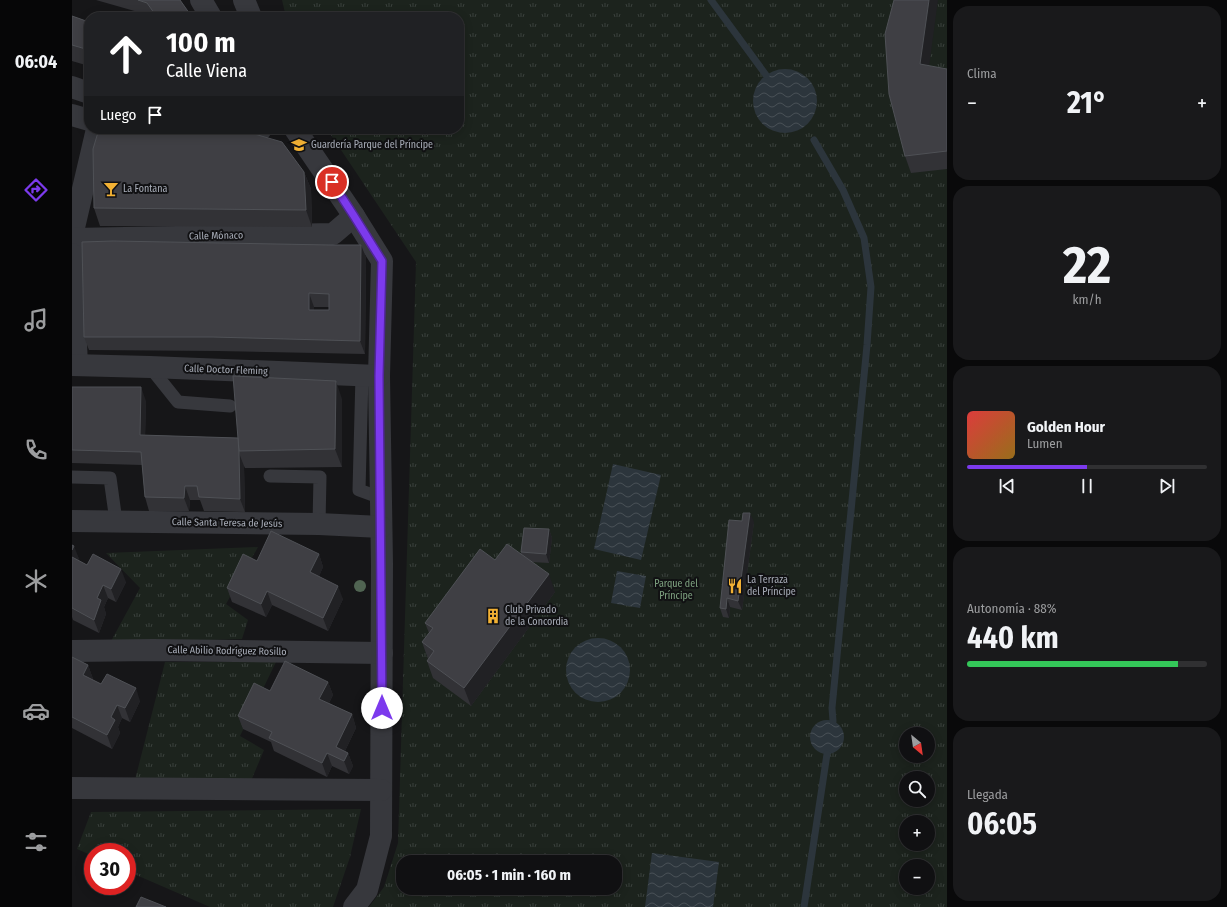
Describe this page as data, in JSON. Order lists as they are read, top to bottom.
{
  "streets": {
    "street": [
      "Calle Mónaco",
      "Calle Doctor Fleming",
      "Calle Santa Teresa de Jesús",
      "Calle Abilio Rodríguez Rosillo"
    ]
  },
  "parks": ["Parque del Príncipe"],
  "places": {
    "school or university": ["Guardería Parque del Príncipe"],
    "bar": ["La Fontana"],
    "restaurant": ["La Terraza del Príncipe"],
    "building": ["Club Privado de la Concordia"]
  },
  "north": "bottom right",
  "page": {
    "tabs": "06:04",
    "tile": [
      "Clima",
      ["22", "km/h"],
      ["Autonomía · 88%", "440 km"],
      ["Llegada", "06:05"]
    ],
    "turn": ["100 m", "Calle Viena"],
    "heat": ["−", "21°", "+"],
    "then": "Luego",
    "song": ["Golden Hour", "Lumen"],
    "map_buttons": ["+", "−"],
    "limit": "30",
    "trip": "06:05 · 1 min · 160 m"
  }
}
